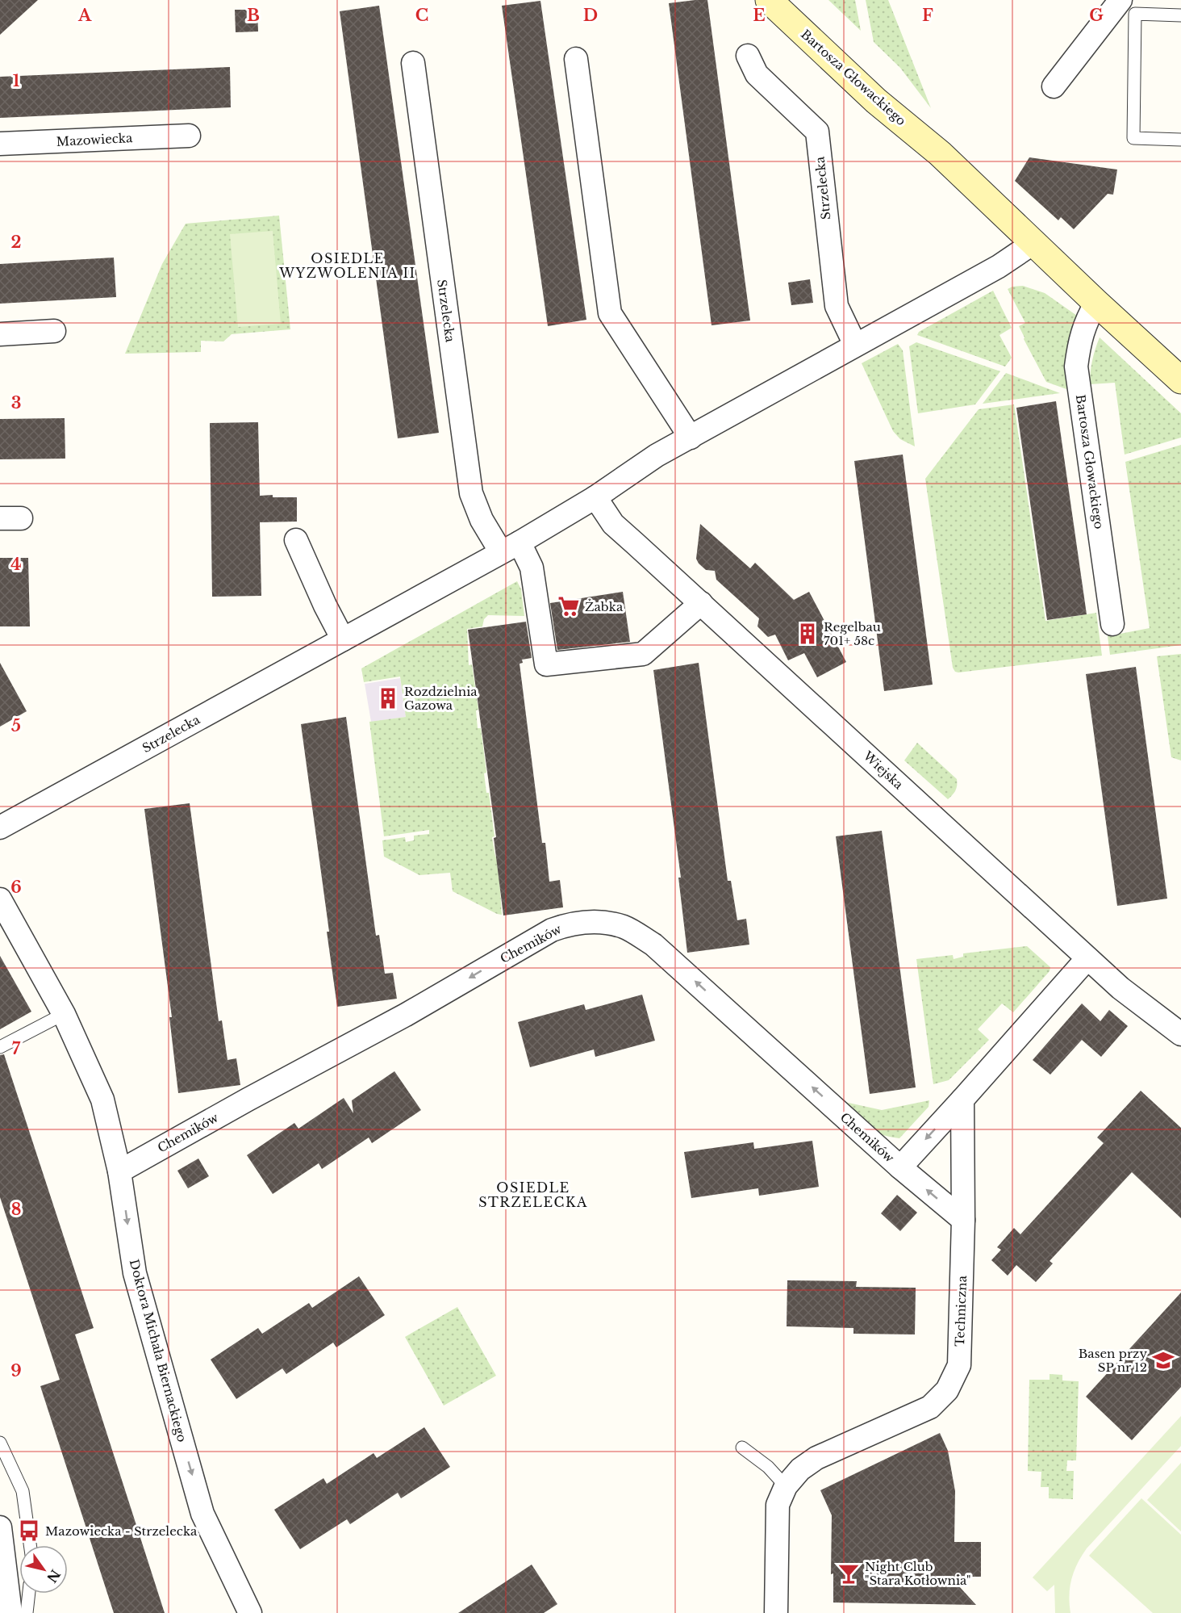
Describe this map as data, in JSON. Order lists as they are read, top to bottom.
{
  "streets": {
    "street": [
      "Bartosza Głowackiego",
      "Mazowiecka",
      "Strzelecka",
      "Wiejska",
      "Chemików",
      "Techniczna",
      "Doktora Michała Biernackiego"
    ]
  },
  "crossings": [
    ["Bartosza Głowackiego", "Strzelecka"],
    ["Strzelecka", "Wiejska"],
    ["Chemików", "Techniczna"],
    ["Chemików", "Doktora Michała Biernackiego"]
  ],
  "one_way": ["Chemików", "Doktora Michała Biernackiego"],
  "districts": ["OSIEDLE WYZWOLENIA II", "OSIEDLE STRZELECKA"],
  "places": {
    "supermarket": ["Żabka"],
    "building": ["Regelbau 701+ 58c", "Rozdzielnia Gazowa"],
    "school or university": ["Basen przy SP nr 12"],
    "bus stop": ["Mazowiecka - Strzelecka"],
    "bar": ["Night Club \"Stara Kotłownia\""]
  },
  "north": "bottom right",
  "grid": {
    "columns": [
      "A",
      "B",
      "C",
      "D",
      "E",
      "F",
      "G"
    ],
    "rows": [
      "1",
      "2",
      "3",
      "4",
      "5",
      "6",
      "7",
      "8",
      "9"
    ]
  }
}
